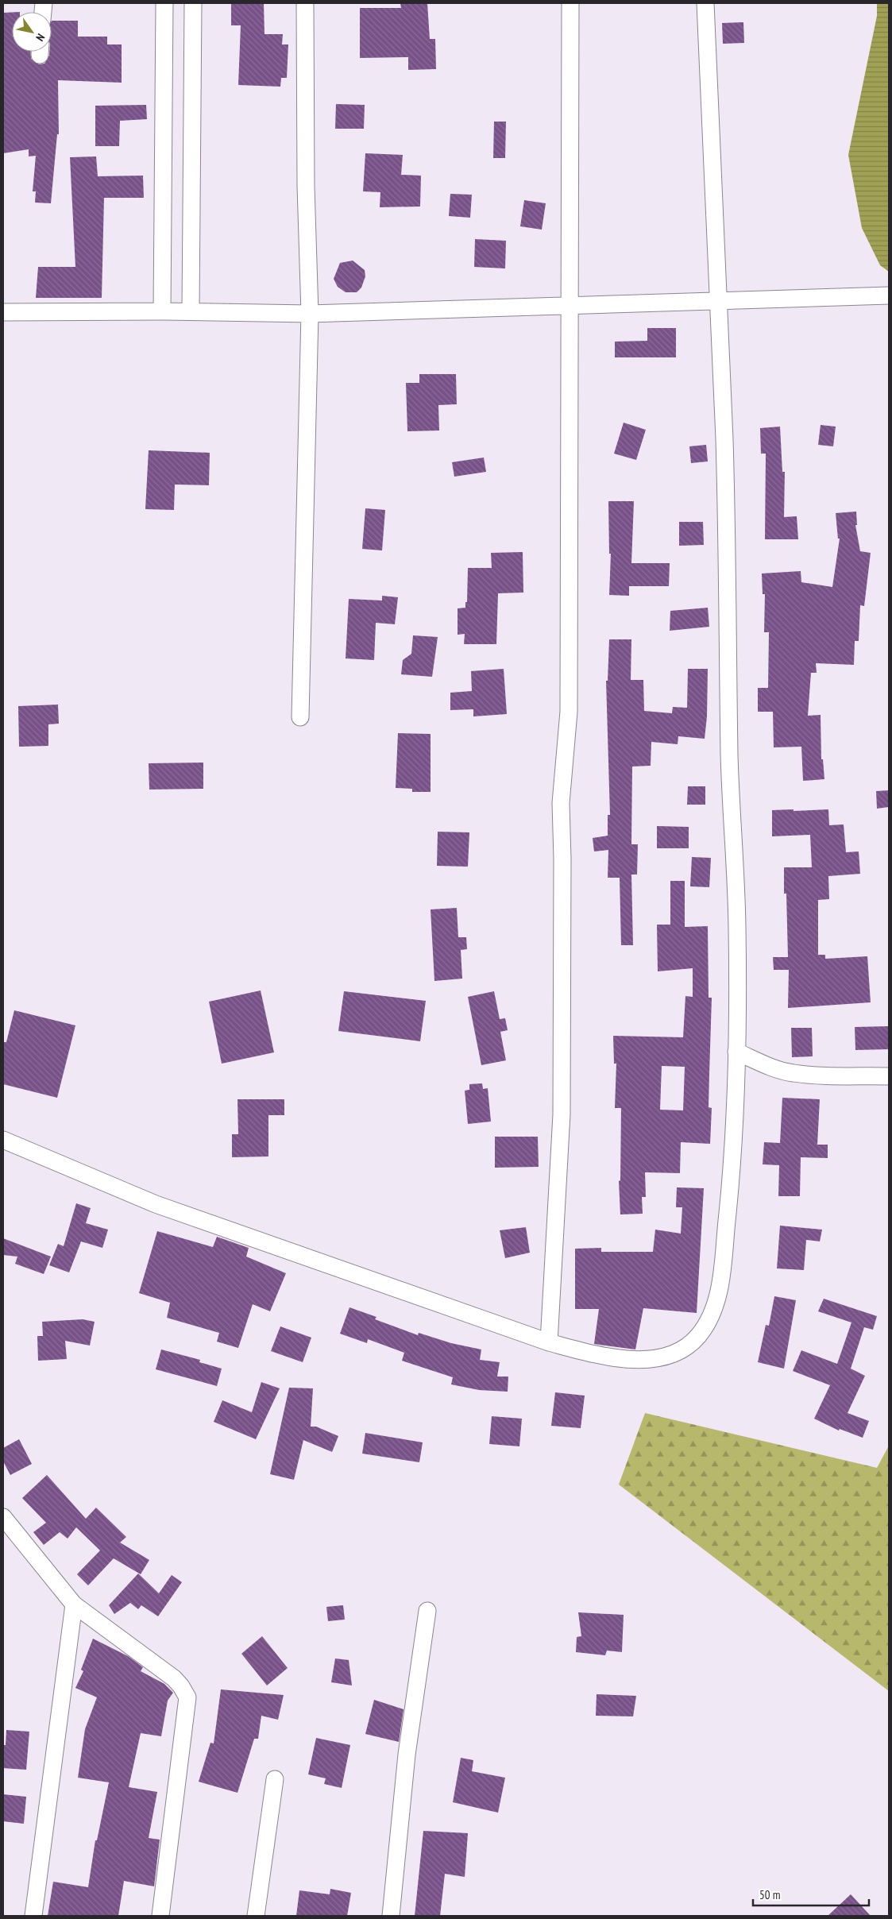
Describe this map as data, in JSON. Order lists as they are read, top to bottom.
{
  "scale_bar": "50 m",
  "north": "bottom right"
}
